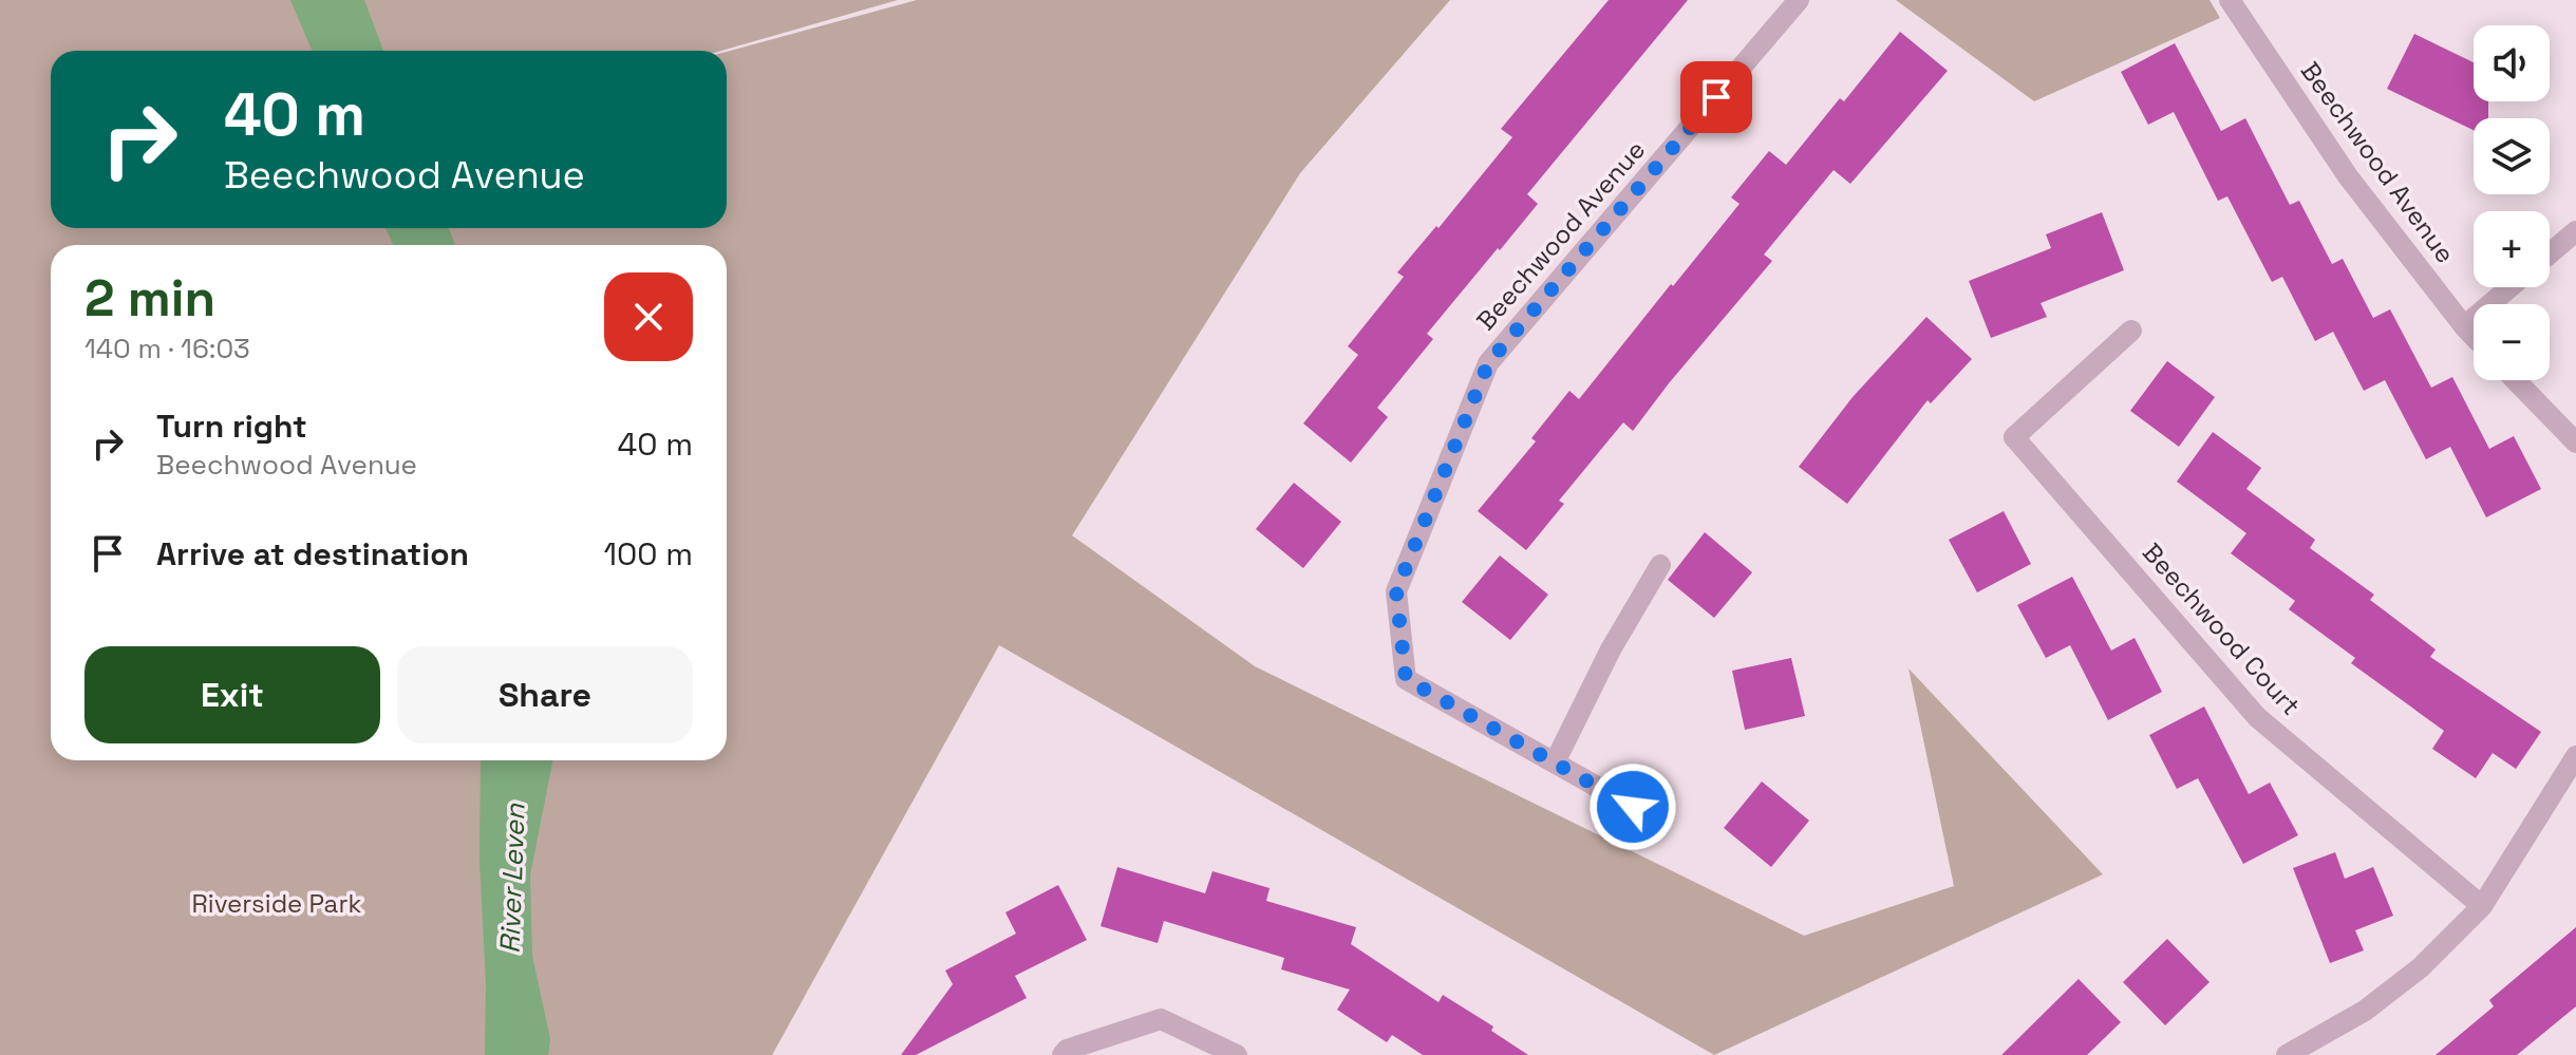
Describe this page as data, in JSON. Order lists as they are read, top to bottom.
{
  "streets": {
    "street": ["Beechwood Avenue", "Beechwood Court"]
  },
  "water": ["River Leven"],
  "parks": ["Riverside Park"],
  "page": {
    "map_buttons": ["+", "−"],
    "turn": ["40 m", "Beechwood Avenue"],
    "heading": ["2 min", "140 m · 16:03"],
    "list": [
      {
        "name": "Turn right",
        "note": "Beechwood Avenue",
        "value": "40 m"
      },
      {
        "name": "Arrive at destination",
        "value": "100 m"
      }
    ],
    "buttons": ["Exit", "Share"]
  }
}
